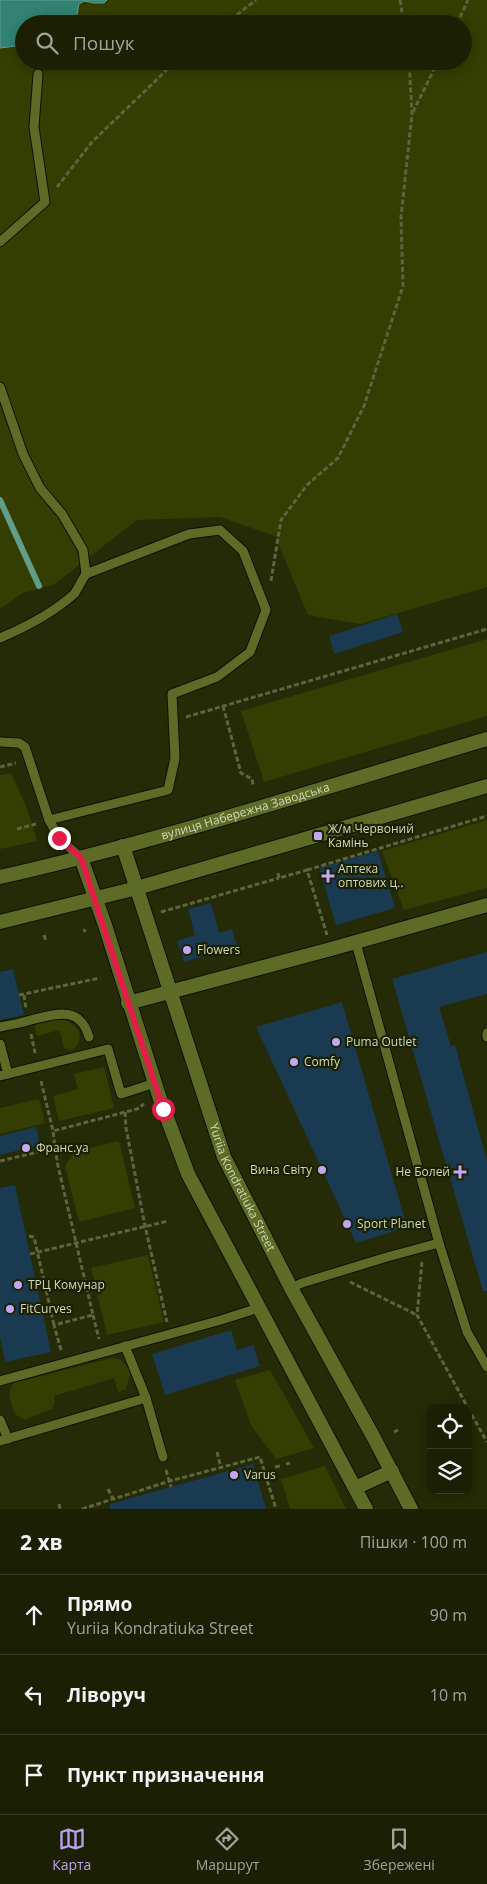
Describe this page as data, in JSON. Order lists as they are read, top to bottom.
{
  "streets": {
    "main road": ["вулиця Набережна Заводська", "Yuriia Kondratiuka Street"]
  },
  "crossings": [
    ["вулиця Набережна Заводська", "Yuriia Kondratiuka Street"]
  ],
  "places": {
    "transit": ["Ж/м Червоний Камінь"],
    "health": ["Аптека оптових ц‥", "Не Болей"],
    "other": [
      "Flowers",
      "Puma Outlet",
      "Comfy",
      "Франс.уа",
      "Вина Світу",
      "Sport Planet",
      "ТРЦ Комунар",
      "FitCurves",
      "Varus"
    ]
  },
  "page": {
    "search": "Пошук",
    "heading": ["2 хв", "Пішки · 100 m"],
    "list": [
      ["Прямо", "Yuriia Kondratiuka Street", "90 m"],
      ["Ліворуч", "10 m"],
      "Пункт призначення"
    ],
    "nav": ["Карта", "Маршрут", "Збережені"]
  }
}
